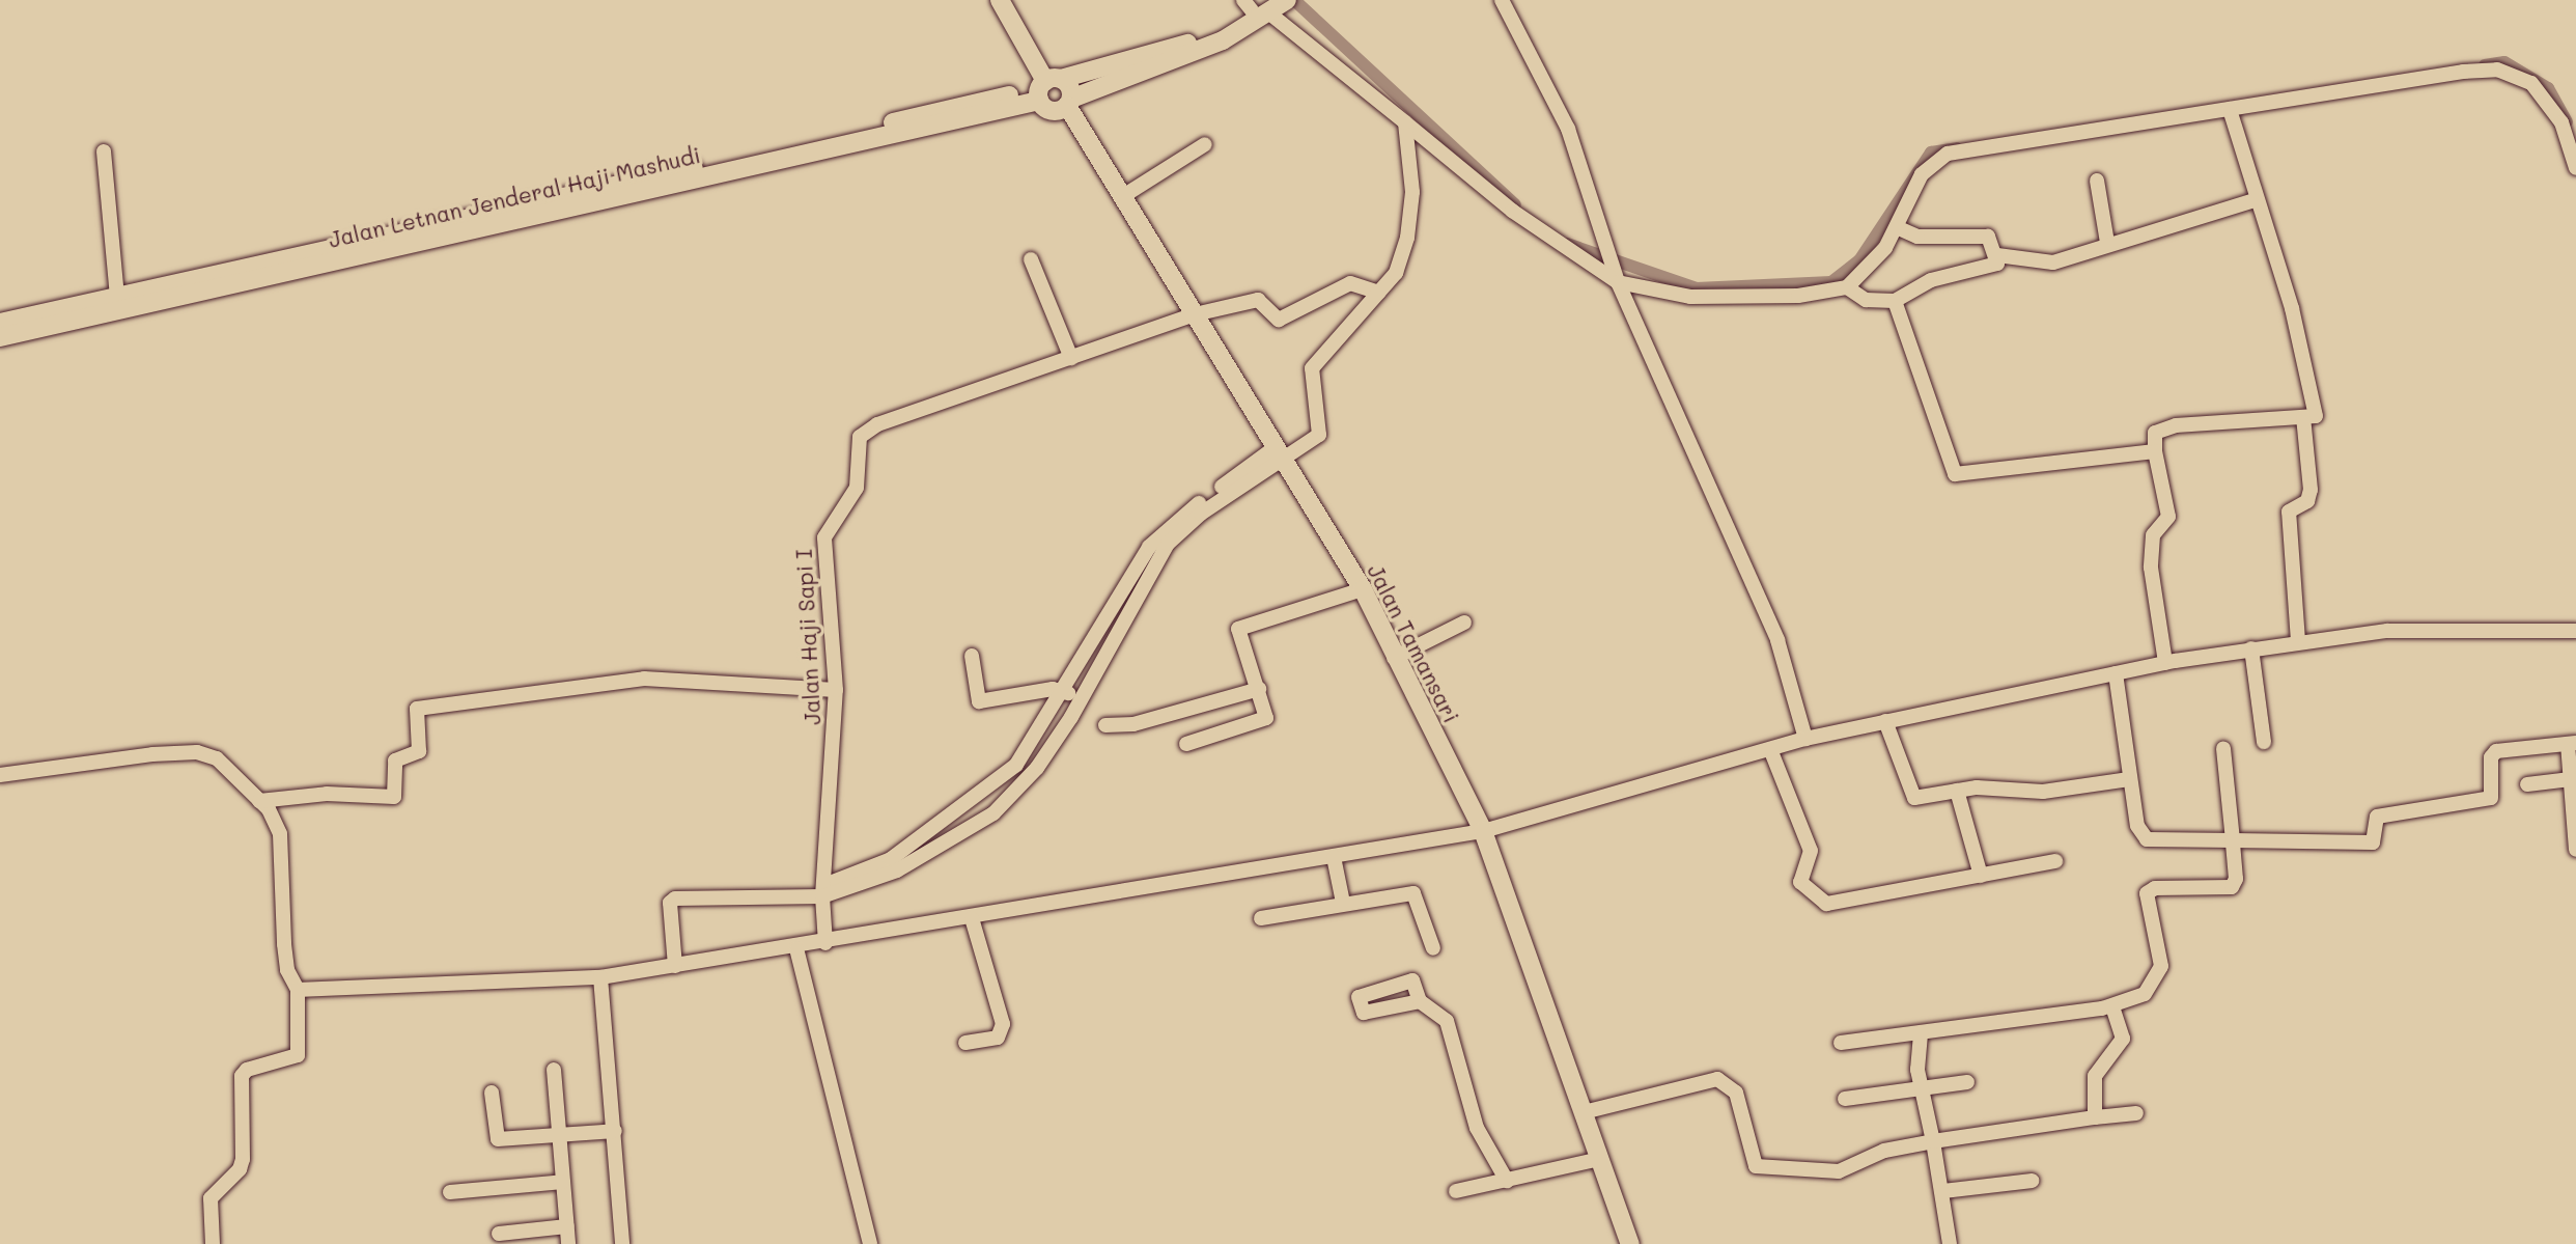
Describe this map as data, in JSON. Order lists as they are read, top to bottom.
{
  "streets": {
    "main road": ["Jalan Letnan Jenderal Haji Mashudi", "Jalan Tamansari"],
    "street": ["Jalan Haji Sapi I"]
  },
  "crossings": [
    ["Jalan Letnan Jenderal Haji Mashudi", "Jalan Tamansari"],
    ["Jalan Haji Sapi I", "Jalan Tamansari"]
  ]
}
